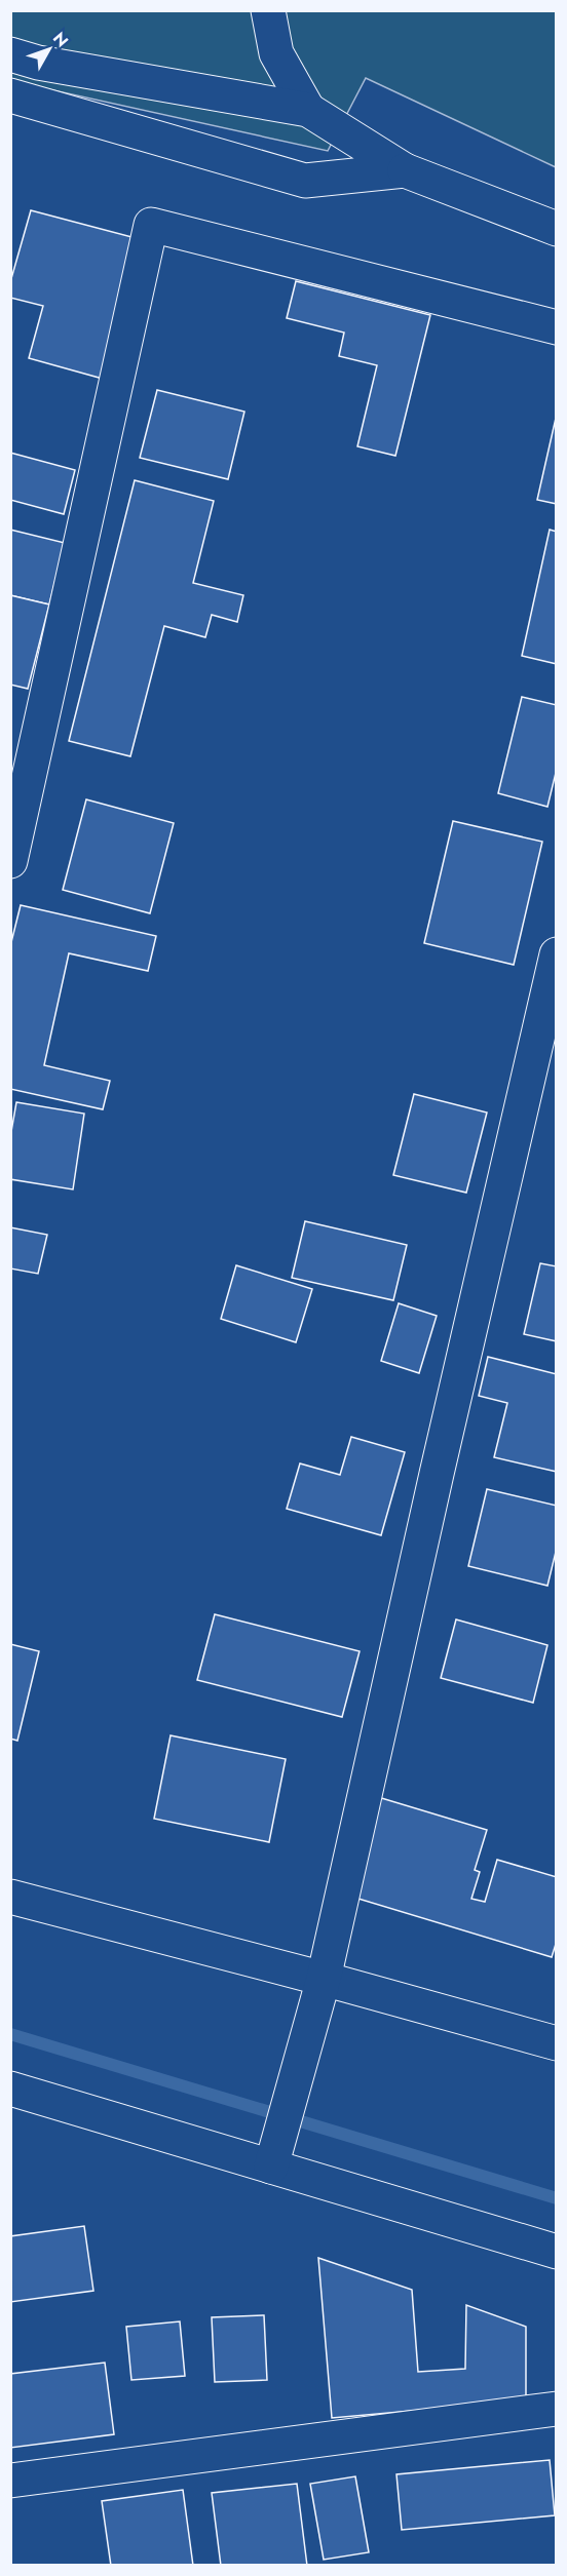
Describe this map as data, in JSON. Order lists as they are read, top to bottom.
{
  "north": "top right"
}
